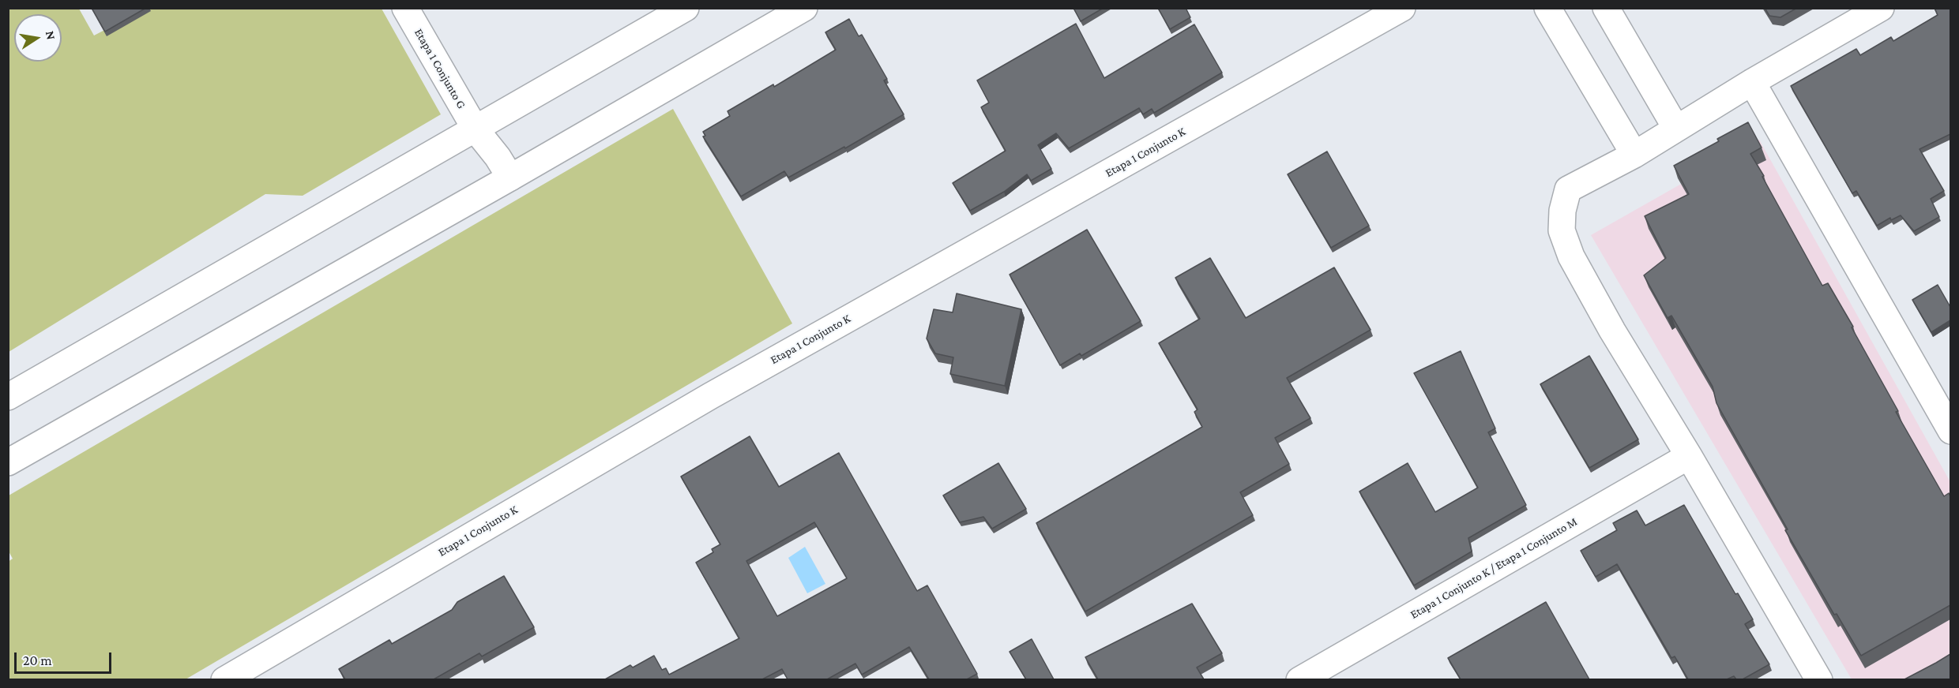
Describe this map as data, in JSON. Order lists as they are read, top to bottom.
{
  "streets": {
    "street": ["Etapa 1 Conjunto G", "Etapa 1 Conjunto K", "Etapa 1 Conjunto K / Etapa 1 Conjunto M"]
  },
  "scale_bar": "20 m",
  "north": "right"
}
